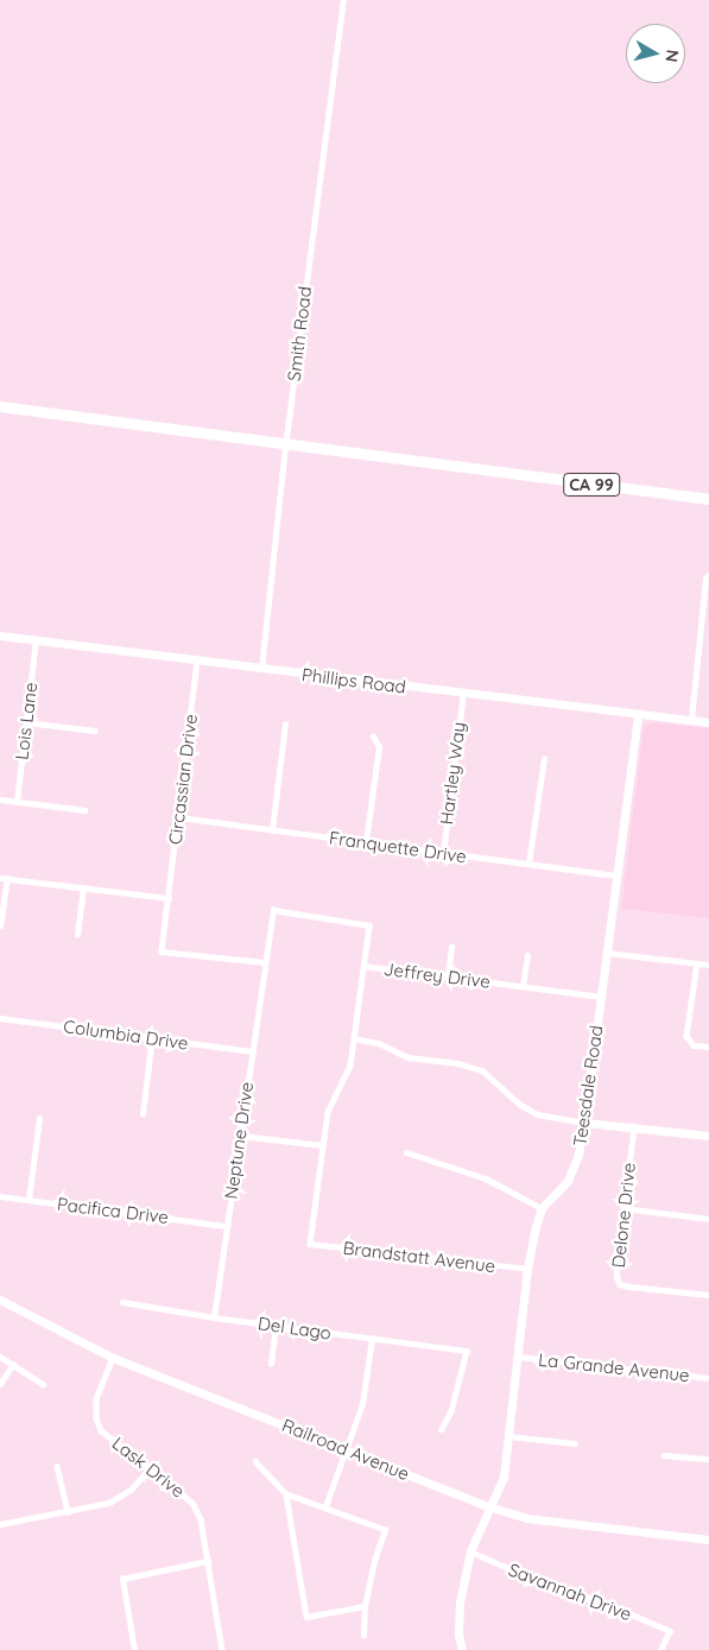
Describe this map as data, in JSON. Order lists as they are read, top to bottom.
{
  "streets": {
    "highway": ["CA 99"],
    "street": [
      "Smith Road",
      "Phillips Road",
      "Lois Lane",
      "Hartley Way",
      "Circassian Drive",
      "Franquette Drive",
      "Jeffrey Drive",
      "Columbia Drive",
      "Teesdale Road",
      "Neptune Drive",
      "Pacifica Drive",
      "Delone Drive",
      "Brandstatt Avenue",
      "Del Lago",
      "La Grande Avenue",
      "Railroad Avenue",
      "Lask Drive",
      "Savannah Drive"
    ]
  },
  "crossings": [
    ["Smith Road", "CA 99"],
    ["Smith Road", "Phillips Road"],
    ["Phillips Road", "Lois Lane"],
    ["Phillips Road", "Hartley Way"],
    ["Phillips Road", "Circassian Drive"],
    ["Phillips Road", "Teesdale Road"],
    ["Hartley Way", "Franquette Drive"],
    ["Circassian Drive", "Franquette Drive"],
    ["Franquette Drive", "Teesdale Road"],
    ["Jeffrey Drive", "Teesdale Road"],
    ["Jeffrey Drive", "Neptune Drive"],
    ["Columbia Drive", "Neptune Drive"],
    ["Teesdale Road", "Brandstatt Avenue"],
    ["Teesdale Road", "La Grande Avenue"],
    ["Teesdale Road", "Railroad Avenue"],
    ["Teesdale Road", "Savannah Drive"],
    ["Neptune Drive", "Pacifica Drive"],
    ["Neptune Drive", "Del Lago"],
    ["Railroad Avenue", "Lask Drive"]
  ],
  "north": "right"
}
